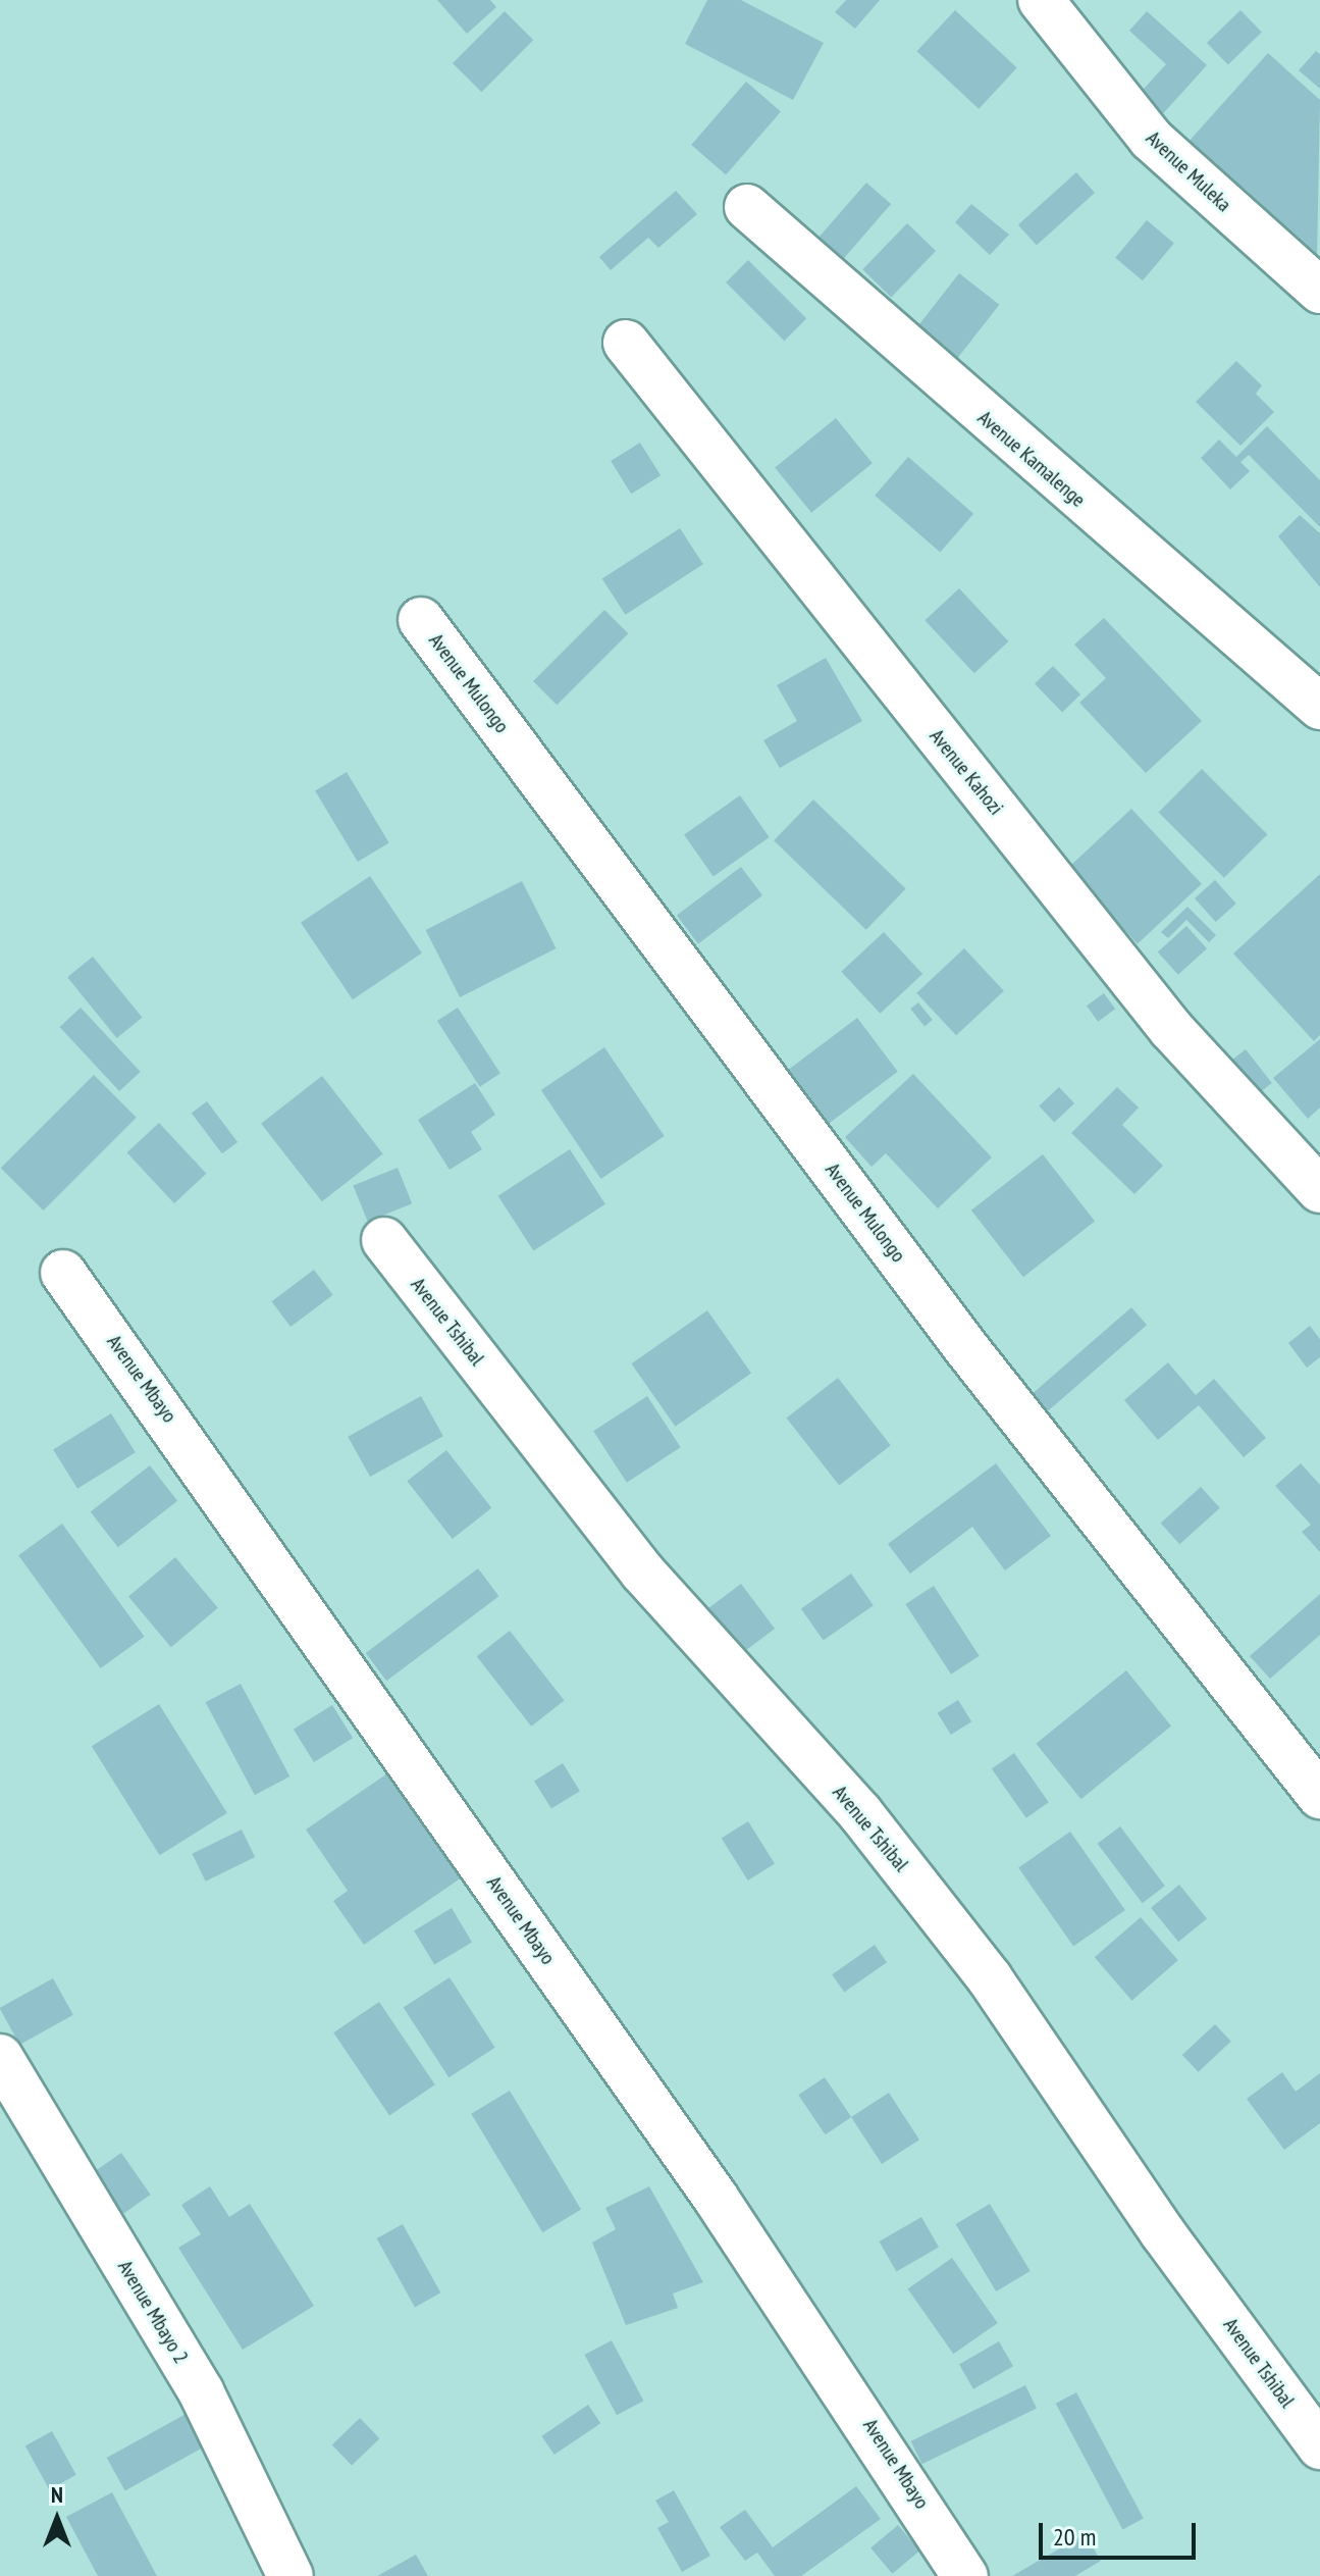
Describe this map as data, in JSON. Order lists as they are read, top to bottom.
{
  "streets": {
    "street": [
      "Avenue Muleka",
      "Avenue Kamalenge",
      "Avenue Mulongo",
      "Avenue Kahozi",
      "Avenue Tshibal",
      "Avenue Mbayo",
      "Avenue Mbayo 2"
    ]
  },
  "scale_bar": "20 m",
  "north": "top"
}
